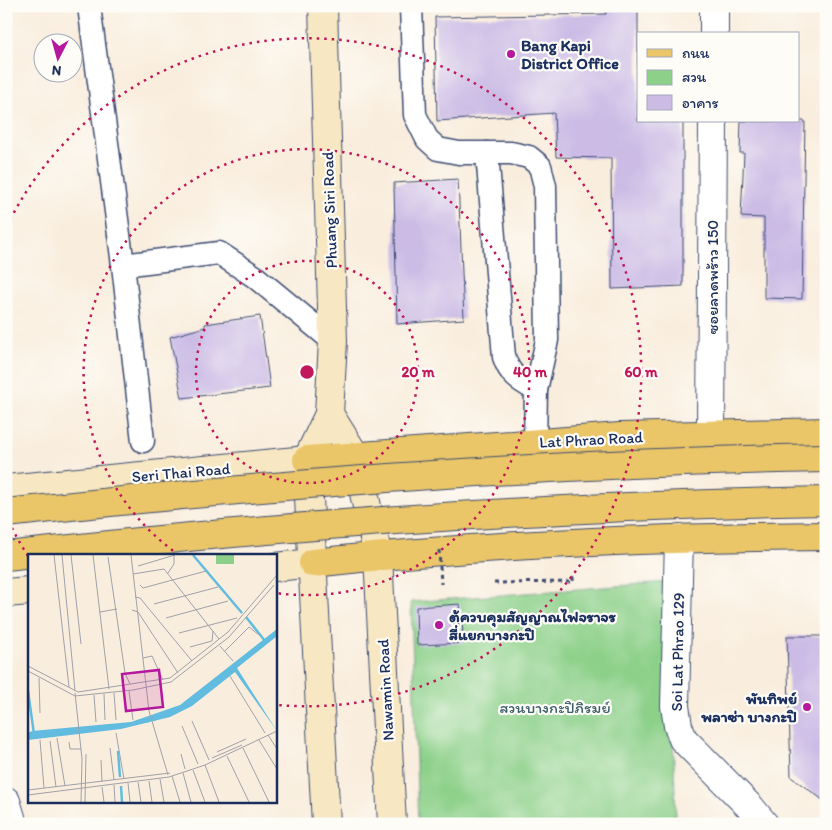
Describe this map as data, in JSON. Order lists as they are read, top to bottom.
{
  "streets": {
    "main road": [
      "Phuang Siri Road",
      "Lat Phrao Road",
      "Seri Thai Road",
      "Nawamin Road"
    ],
    "street": ["ซอยลาดพร้าว 150", "Soi Lat Phrao 129"]
  },
  "crossings": [
    ["Phuang Siri Road", "Seri Thai Road"],
    ["ซอยลาดพร้าว 150", "Lat Phrao Road"],
    ["Lat Phrao Road", "Seri Thai Road"]
  ],
  "parks": ["สวนบางกะปิภิรมย์"],
  "places": ["Bang Kapi District Office", "ตู้ควบคุมสัญญาณไฟจราจร สี่แยกบางกะปิ", "พันทิพย์ พลาซ่า บางกะปิ"],
  "legend": ["ถนน", "สวน", "อาคาร"],
  "north": "bottom",
  "rings": ["20 m", "40 m", "60 m"]
}
